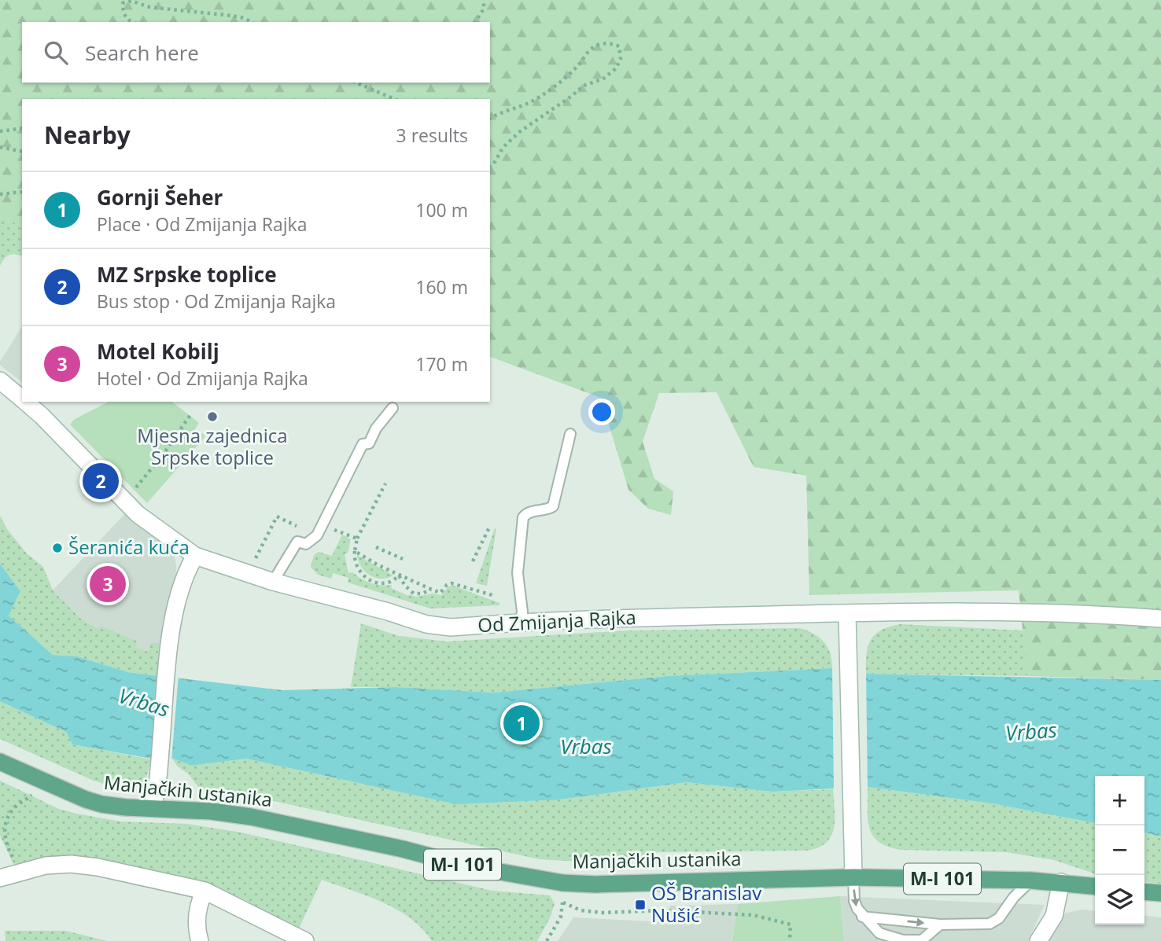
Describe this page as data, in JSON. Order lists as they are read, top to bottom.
{
  "streets": {
    "main road": ["Manjačkih ustanika", "M-I 101"],
    "street": ["Od Zmijanja Rajka"]
  },
  "water": ["Vrbas"],
  "places": {
    "other": ["Mjesna zajednica Srpske toplice", "Šeranića kuća"],
    "transit": ["OŠ Branislav Nušić"]
  },
  "page": {
    "search": "Search here",
    "heading": ["Nearby", "3 results"],
    "list": [
      {
        "mark": "1",
        "name": "Gornji Šeher",
        "note": "Place · Od Zmijanja Rajka",
        "value": "100 m"
      },
      {
        "mark": "2",
        "name": "MZ Srpske toplice",
        "note": "Bus stop · Od Zmijanja Rajka",
        "value": "160 m"
      },
      {
        "mark": "3",
        "name": "Motel Kobilj",
        "note": "Hotel · Od Zmijanja Rajka",
        "value": "170 m"
      }
    ],
    "pins": ["2", "3", "1"],
    "map_buttons": ["+", "−"]
  }
}
